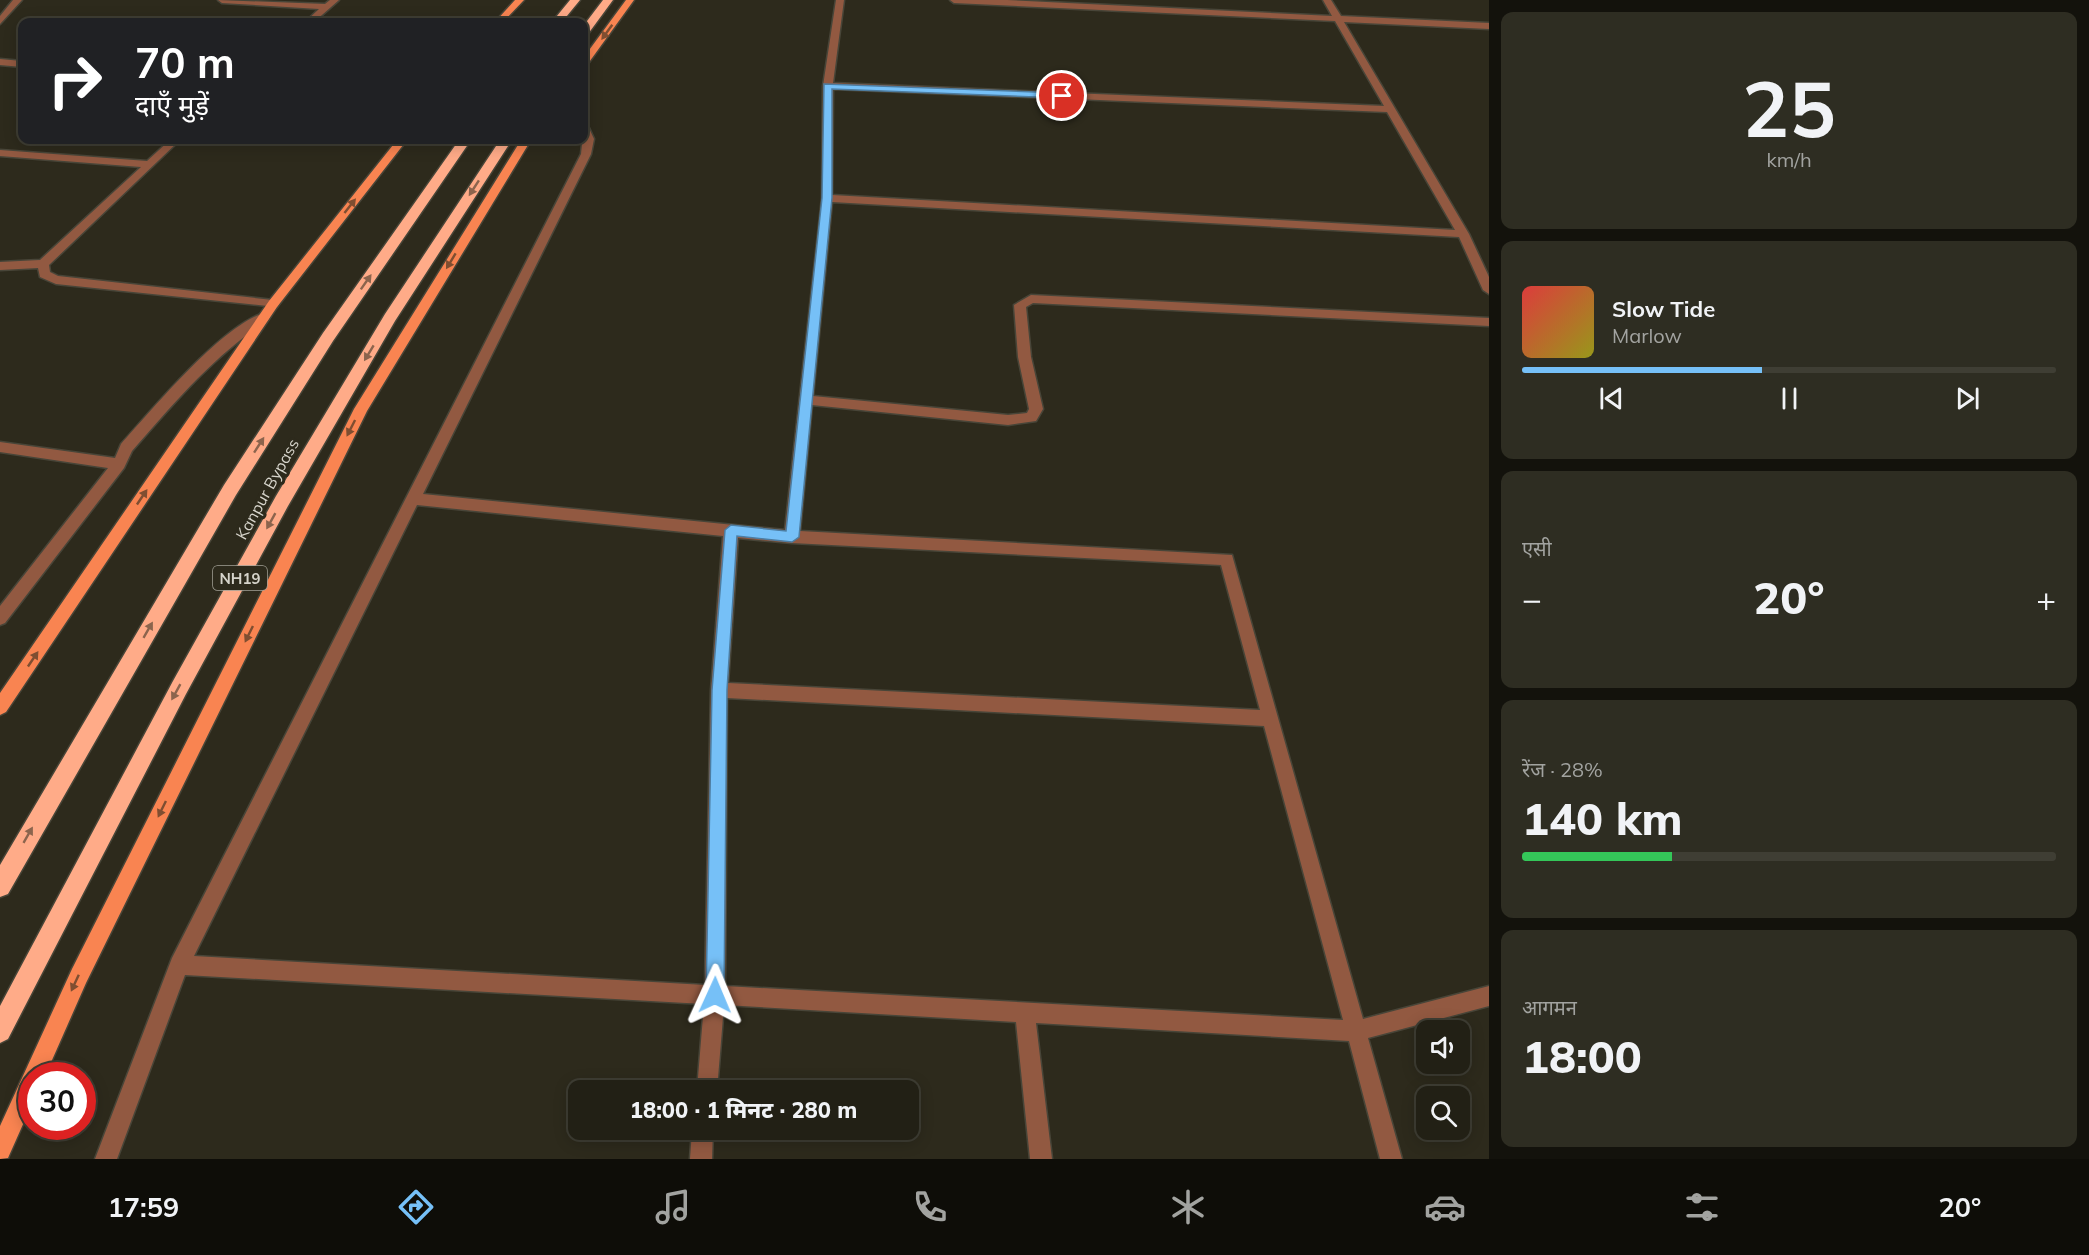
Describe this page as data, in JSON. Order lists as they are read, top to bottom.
{
  "streets": {
    "highway": ["Kanpur Bypass", "NH19"]
  },
  "page": {
    "tile": [
      ["25", "km/h"],
      "एसी",
      ["रेंज · 28%", "140 km"],
      ["आगमन", "18:00"]
    ],
    "turn": ["70 m", "दाएँ मुड़ें"],
    "song": ["Slow Tide", "Marlow"],
    "heat": ["−", "20°", "+"],
    "limit": "30",
    "trip": "18:00 · 1 मिनट · 280 m",
    "tabs": ["17:59", "20°"]
  }
}
